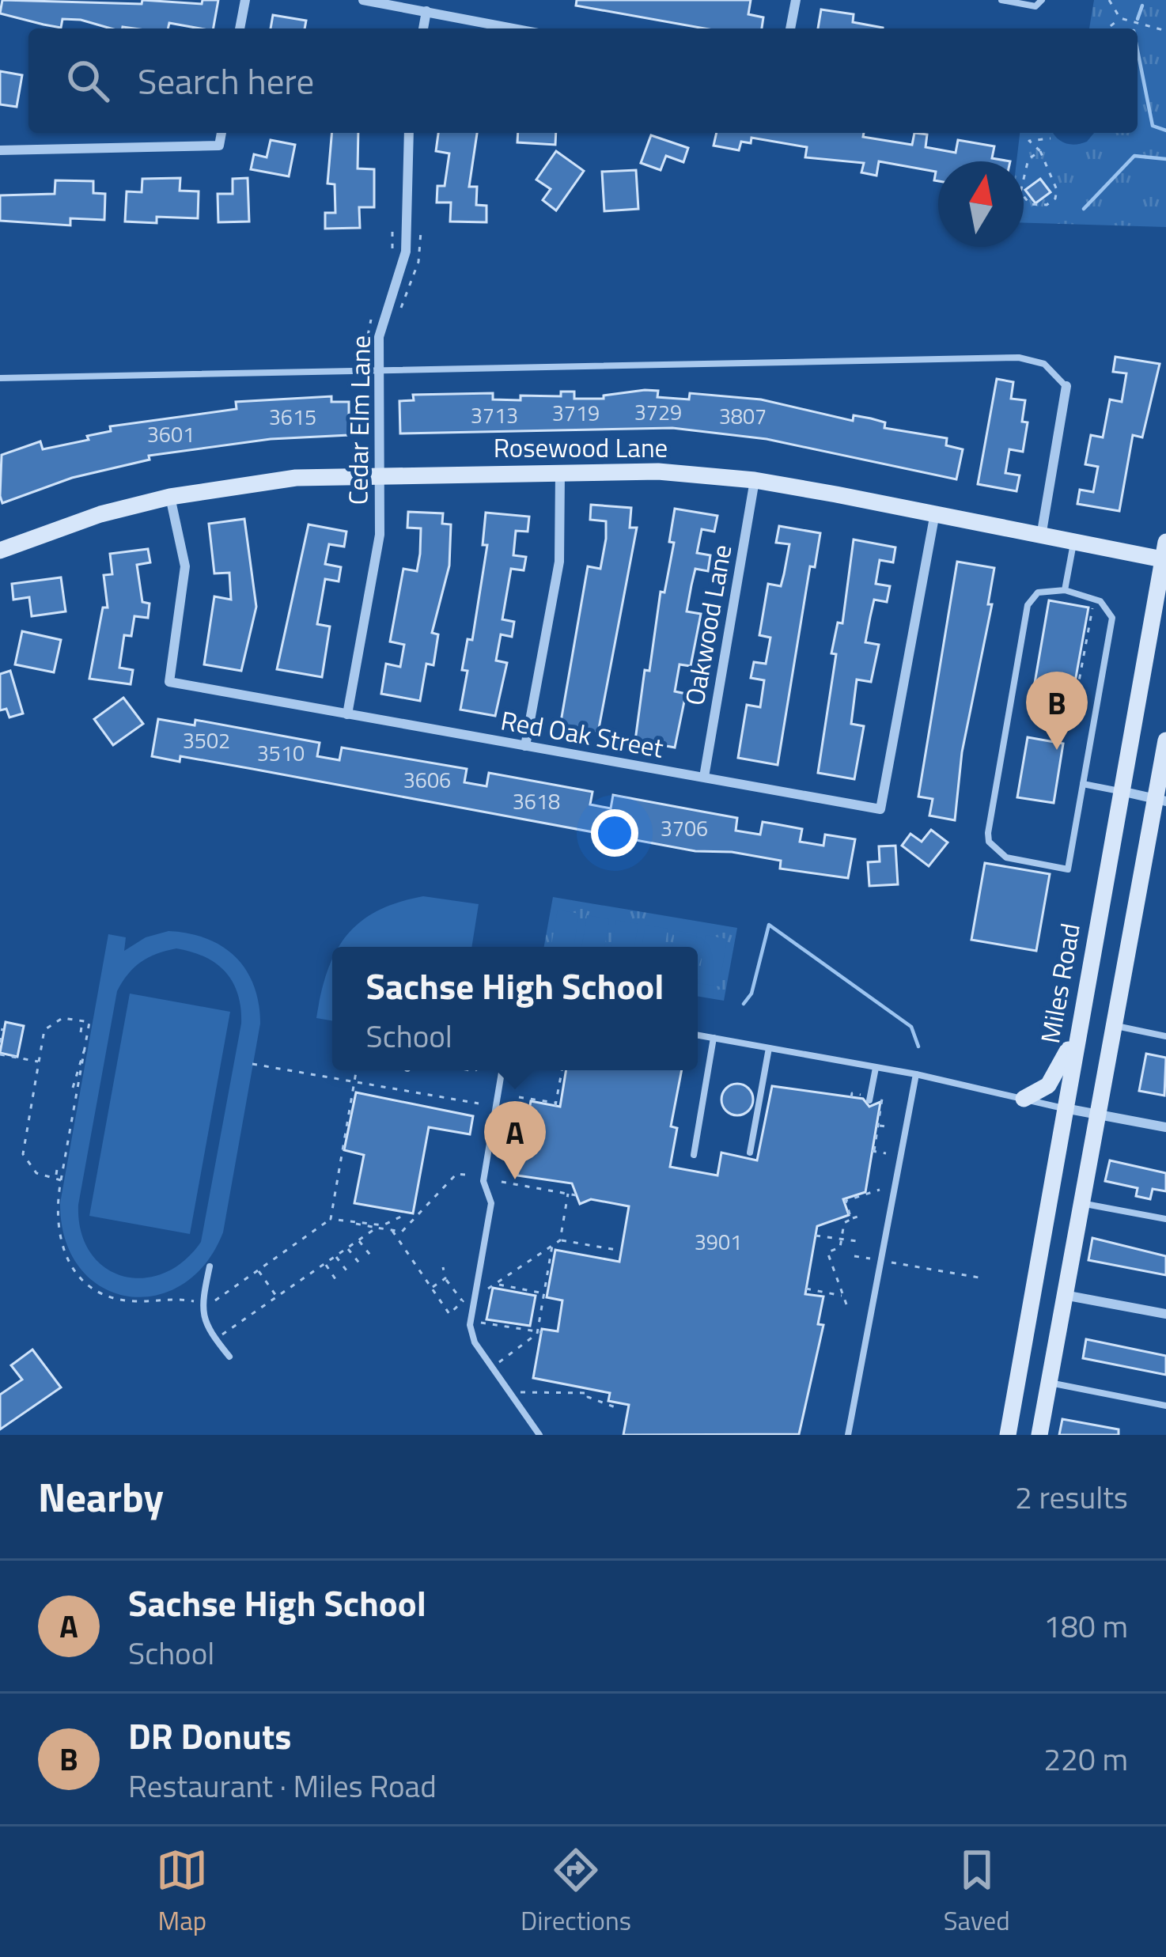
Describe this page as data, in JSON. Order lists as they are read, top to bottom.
{
  "streets": {
    "main road": ["Rosewood Lane", "Miles Road"],
    "street": ["Cedar Elm Lane", "Oakwood Lane", "Red Oak Street"]
  },
  "crossings": [
    ["Cedar Elm Lane", "Rosewood Lane"],
    ["Cedar Elm Lane", "Red Oak Street"],
    ["Rosewood Lane", "Oakwood Lane"],
    ["Rosewood Lane", "Red Oak Street"],
    ["Rosewood Lane", "Miles Road"],
    ["Oakwood Lane", "Red Oak Street"]
  ],
  "house_numbers": [
    "3729",
    "3719",
    "3713",
    "3807",
    "3615",
    "3601",
    "3502",
    "3510",
    "3606",
    "3618",
    "3706",
    "3901"
  ],
  "north": "top",
  "page": {
    "search": "Search here",
    "pins": ["B", "A"],
    "popup": ["Sachse High School", "School"],
    "heading": ["Nearby", "2 results"],
    "list": [
      {
        "mark": "A",
        "name": "Sachse High School",
        "note": "School",
        "value": "180 m"
      },
      {
        "mark": "B",
        "name": "DR Donuts",
        "note": "Restaurant · Miles Road",
        "value": "220 m"
      }
    ],
    "nav": ["Map", "Directions", "Saved"]
  }
}
